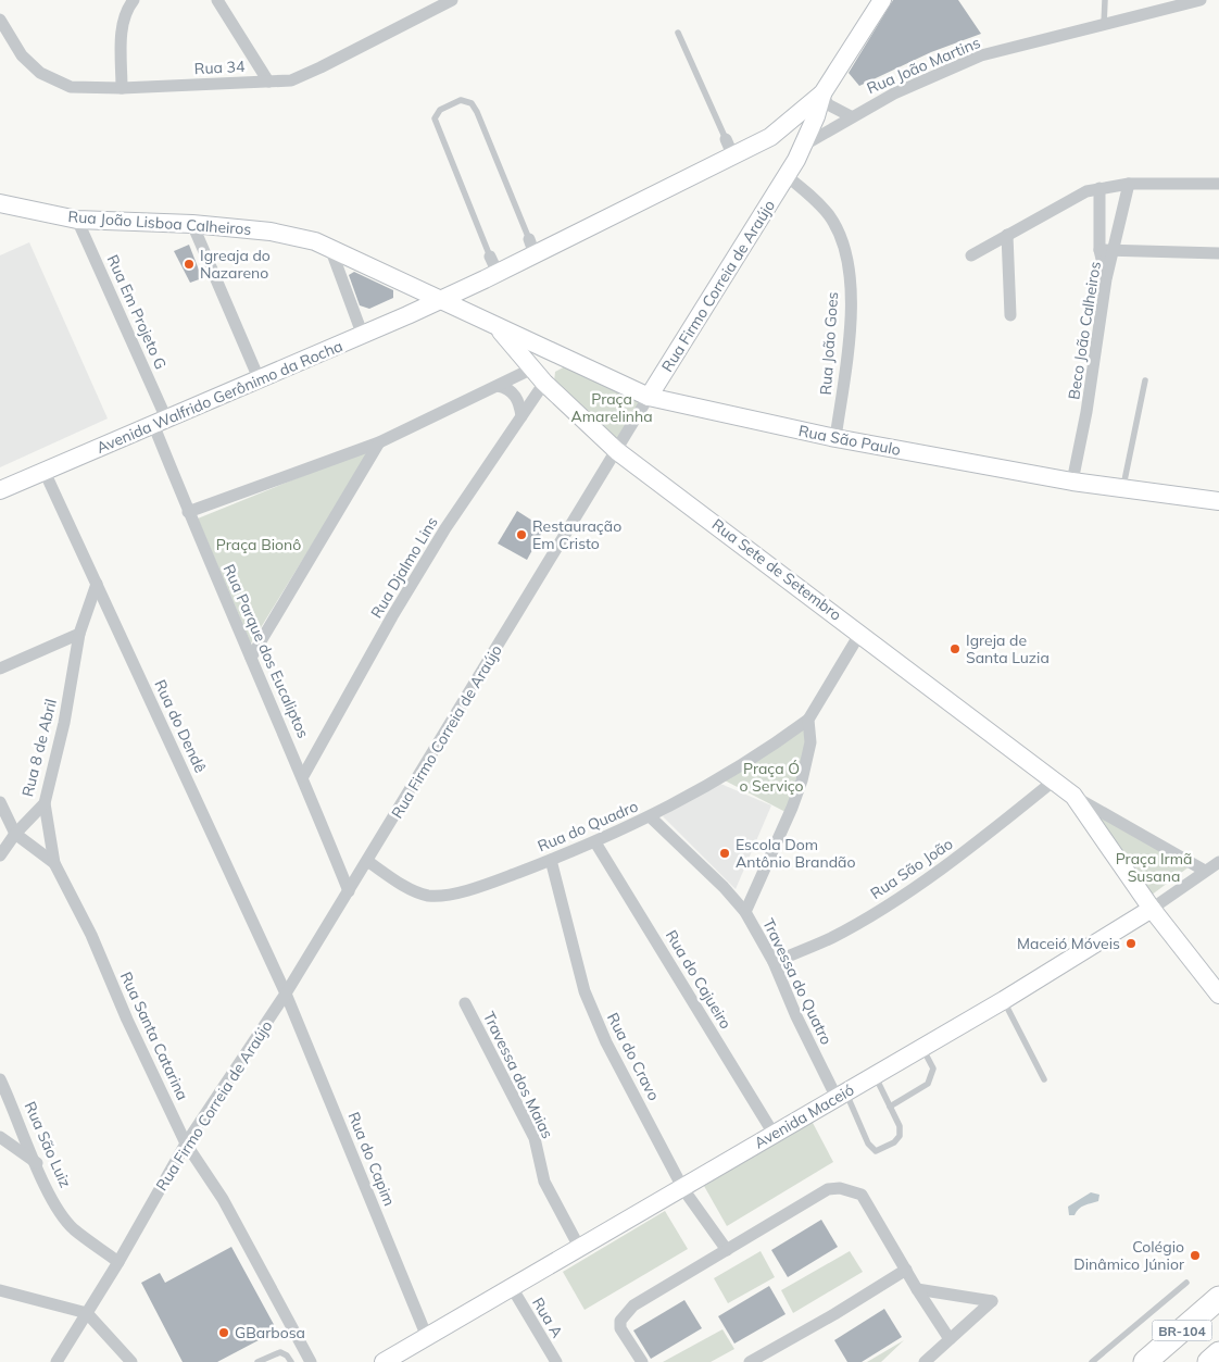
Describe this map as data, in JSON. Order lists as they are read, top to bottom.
{
  "streets": {
    "highway": ["BR-104"],
    "street": [
      "Rua João Martins",
      "Rua 34",
      "Rua João Lisboa Calheiros",
      "Rua Firmo Correia de Araújo",
      "Rua Em Projeto G",
      "Beco João Calheiros",
      "Rua João Goes",
      "Avenida Walfrido Gerônimo da Rocha",
      "Rua São Paulo",
      "Rua Djalmo Lins",
      "Rua Sete de Setembro",
      "Rua Parque dos Eucaliptos",
      "Rua do Dendê",
      "Rua 8 de Abril",
      "Rua do Quadro",
      "Rua São João",
      "Rua do Cajueiro",
      "Travessa do Quatro",
      "Rua Santa Catarina",
      "Rua do Cravo",
      "Travessa dos Maias",
      "Avenida Maceió",
      "Rua São Luiz",
      "Rua do Capim",
      "Rua A"
    ]
  },
  "crossings": [
    ["Rua João Martins", "Rua Firmo Correia de Araújo"],
    ["Rua João Lisboa Calheiros", "Rua Firmo Correia de Araújo"],
    ["Rua João Lisboa Calheiros", "Rua Em Projeto G"],
    ["Rua João Lisboa Calheiros", "Avenida Walfrido Gerônimo da Rocha"],
    ["Rua João Lisboa Calheiros", "Rua São Paulo"],
    ["Rua João Lisboa Calheiros", "Rua Sete de Setembro"],
    ["Rua Firmo Correia de Araújo", "Rua João Goes"],
    ["Rua Firmo Correia de Araújo", "Avenida Walfrido Gerônimo da Rocha"],
    ["Rua Firmo Correia de Araújo", "Rua São Paulo"],
    ["Rua Firmo Correia de Araújo", "Rua Sete de Setembro"],
    ["Rua Firmo Correia de Araújo", "Rua Parque dos Eucaliptos"],
    ["Rua Firmo Correia de Araújo", "Rua do Dendê"],
    ["Rua Firmo Correia de Araújo", "Rua do Quadro"],
    ["Rua Firmo Correia de Araújo", "Rua Santa Catarina"],
    ["Rua Firmo Correia de Araújo", "Rua São Luiz"],
    ["Rua Firmo Correia de Araújo", "Rua do Capim"],
    ["Rua Em Projeto G", "Avenida Walfrido Gerônimo da Rocha"],
    ["Rua Em Projeto G", "Rua Parque dos Eucaliptos"],
    ["Beco João Calheiros", "Rua São Paulo"],
    ["Rua João Goes", "Rua São Paulo"],
    ["Avenida Walfrido Gerônimo da Rocha", "Rua Parque dos Eucaliptos"],
    ["Avenida Walfrido Gerônimo da Rocha", "Rua do Dendê"],
    ["Rua São Paulo", "Rua Sete de Setembro"],
    ["Rua Djalmo Lins", "Rua Sete de Setembro"],
    ["Rua Djalmo Lins", "Rua Parque dos Eucaliptos"],
    ["Rua Sete de Setembro", "Rua São João"],
    ["Rua Sete de Setembro", "Avenida Maceió"],
    ["Rua do Dendê", "Rua 8 de Abril"],
    ["Rua do Dendê", "Rua do Capim"],
    ["Rua 8 de Abril", "Rua Santa Catarina"],
    ["Rua do Quadro", "Rua do Cajueiro"],
    ["Rua do Quadro", "Travessa do Quatro"],
    ["Rua do Quadro", "Rua do Cravo"],
    ["Rua São João", "Travessa do Quatro"],
    ["Rua do Cajueiro", "Avenida Maceió"],
    ["Travessa do Quatro", "Avenida Maceió"],
    ["Rua do Cravo", "Avenida Maceió"],
    ["Travessa dos Maias", "Avenida Maceió"],
    ["Avenida Maceió", "Rua do Capim"],
    ["Avenida Maceió", "Rua A"]
  ],
  "parks": [
    "Praça Amarelinha",
    "Praça Bionô",
    "Praça Ó o Serviço",
    "Praça Irmã Susana"
  ],
  "places": [
    "Igreaja do Nazareno",
    "Restauração Em Cristo",
    "Igreja de Santa Luzia",
    "Escola Dom Antônio Brandão",
    "Maceió Móveis",
    "Colégio Dinâmico Júnior",
    "GBarbosa"
  ]
}
